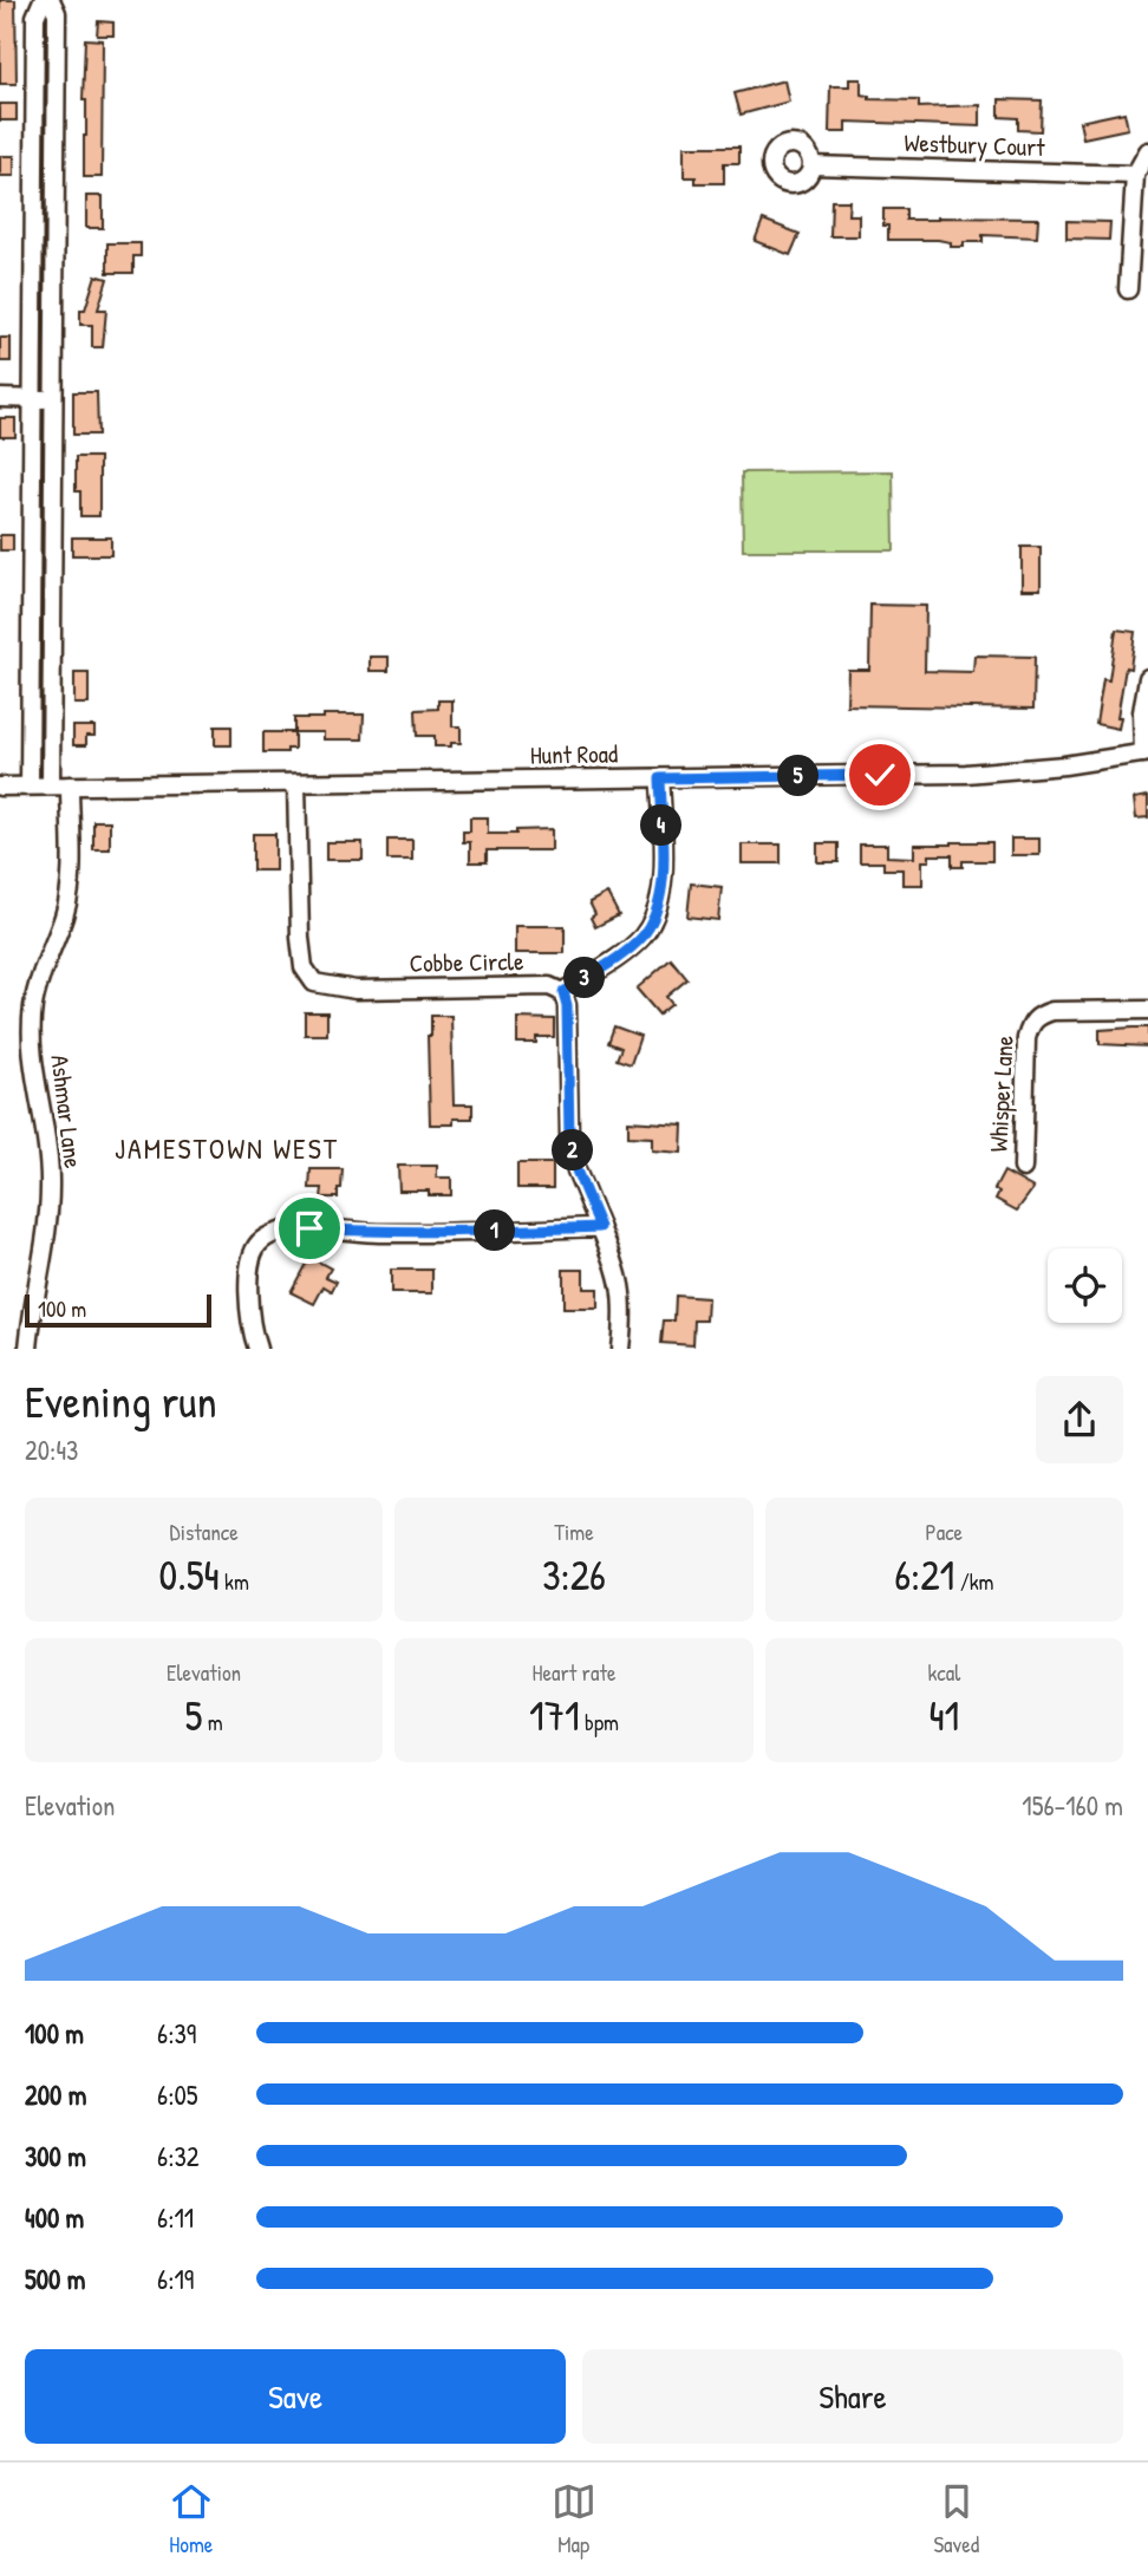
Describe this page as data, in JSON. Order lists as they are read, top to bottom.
{
  "streets": {
    "street": [
      "Westbury Court",
      "Hunt Road",
      "Cobbe Circle",
      "Whisper Lane",
      "Ashmar Lane"
    ]
  },
  "crossings": [
    ["Hunt Road", "Cobbe Circle"],
    ["Hunt Road", "Ashmar Lane"]
  ],
  "districts": ["JAMESTOWN WEST"],
  "scale_bar": "100 m",
  "page": {
    "pins": [
      "5",
      "4",
      "3",
      "2",
      "1"
    ],
    "scale": "100 m",
    "heading": ["Evening run", "20:43"],
    "stats": [
      ["Distance", "0.54 km"],
      ["Time", "3:26"],
      ["Pace", "6:21 /km"],
      ["Elevation", "5 m"],
      ["Heart rate", "171 bpm"],
      ["kcal", "41"]
    ],
    "chart": ["Elevation", "156–160 m"],
    "list": [
      {
        "name": "100 m",
        "note": "6:39"
      },
      {
        "name": "200 m",
        "note": "6:05"
      },
      {
        "name": "300 m",
        "note": "6:32"
      },
      {
        "name": "400 m",
        "note": "6:11"
      },
      {
        "name": "500 m",
        "note": "6:19"
      }
    ],
    "buttons": ["Save", "Share"],
    "tabs": ["Home", "Map", "Saved"]
  }
}
